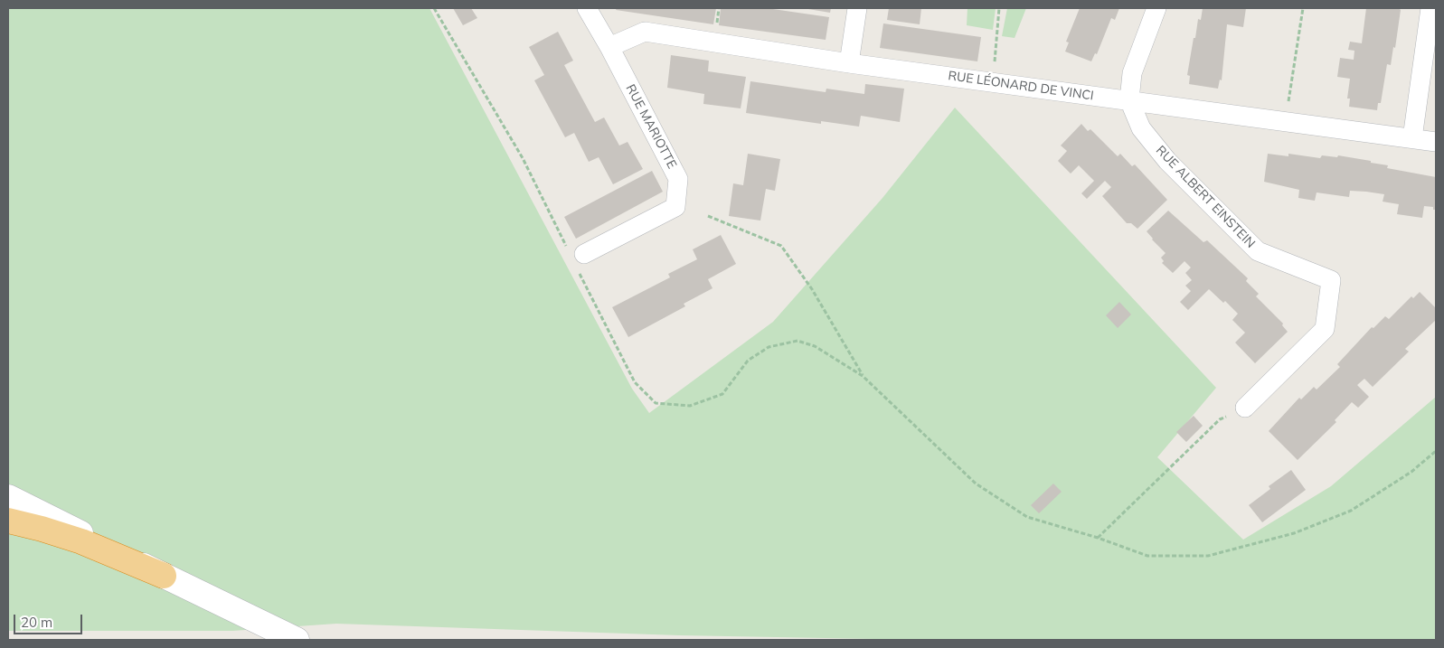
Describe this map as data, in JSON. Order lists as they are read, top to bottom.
{
  "streets": {
    "street": ["RUE LÉONARD DE VINCI", "RUE MARIOTTE", "RUE ALBERT EINSTEIN"]
  },
  "crossings": [
    ["RUE LÉONARD DE VINCI", "RUE MARIOTTE"],
    ["RUE LÉONARD DE VINCI", "RUE ALBERT EINSTEIN"]
  ],
  "scale_bar": "20 m"
}
